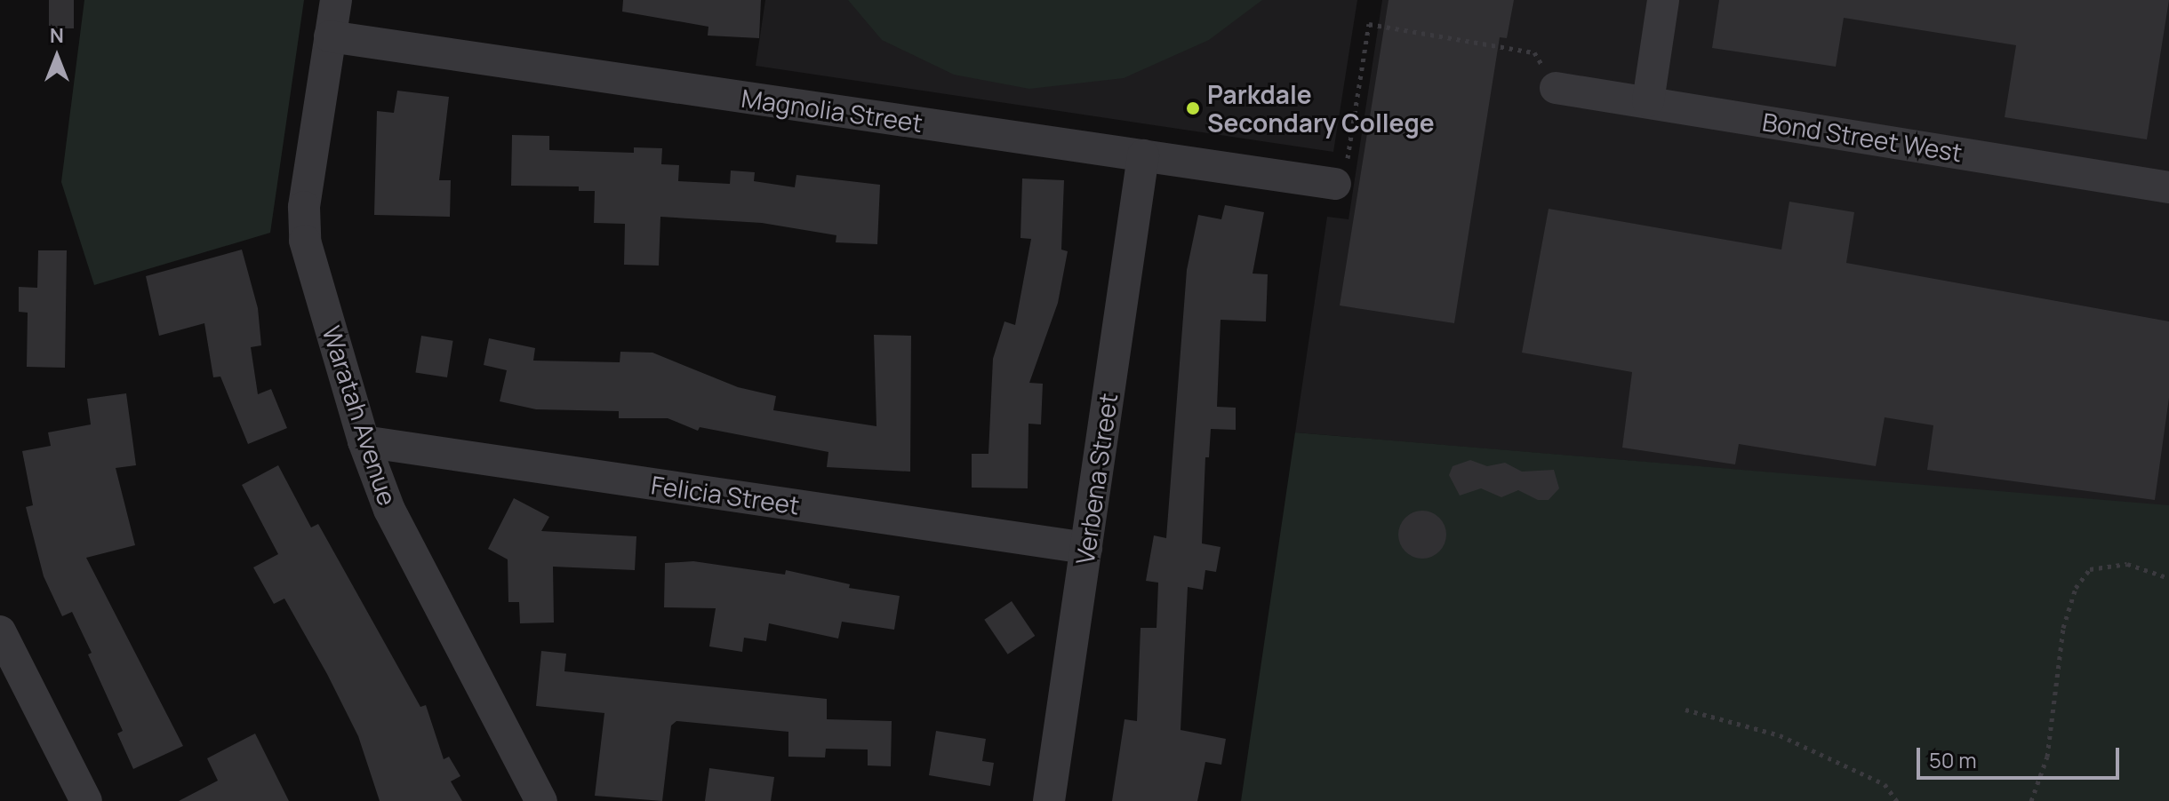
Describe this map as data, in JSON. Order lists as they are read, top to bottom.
{
  "streets": {
    "street": [
      "Magnolia Street",
      "Bond Street West",
      "Waratah Avenue",
      "Verbena Street",
      "Felicia Street"
    ]
  },
  "crossings": [
    ["Magnolia Street", "Waratah Avenue"],
    ["Magnolia Street", "Verbena Street"],
    ["Waratah Avenue", "Felicia Street"],
    ["Verbena Street", "Felicia Street"]
  ],
  "places": ["Parkdale Secondary College"],
  "scale_bar": "50 m",
  "north": "top"
}
